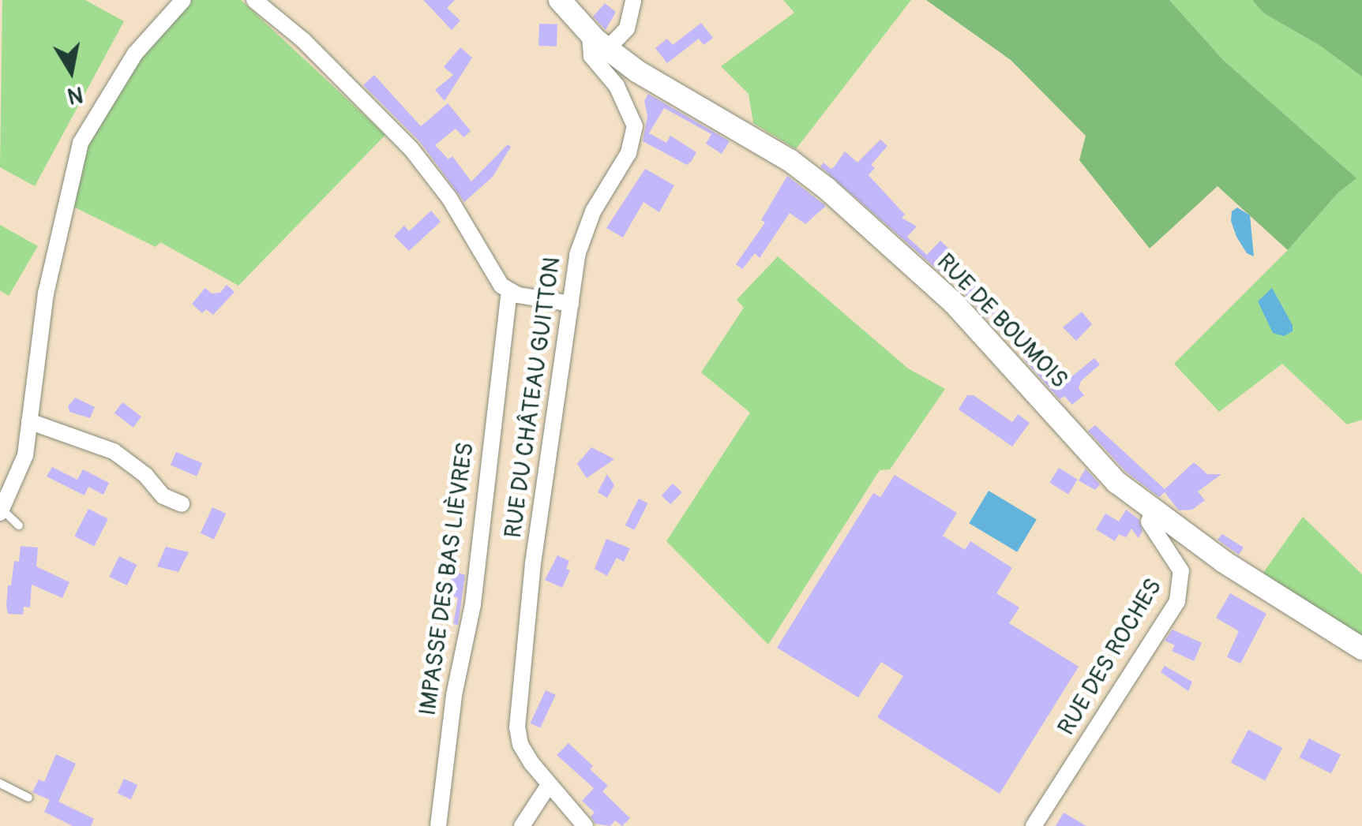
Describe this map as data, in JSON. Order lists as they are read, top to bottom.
{
  "streets": {
    "street": [
      "RUE DE BOUMOIS",
      "RUE DU CHÂTEAU GUITTON",
      "IMPASSE DES BAS LIÈVRES",
      "RUE DES ROCHES"
    ]
  },
  "crossings": [
    ["RUE DE BOUMOIS", "RUE DU CHÂTEAU GUITTON"],
    ["RUE DE BOUMOIS", "RUE DES ROCHES"]
  ],
  "north": "bottom"
}
